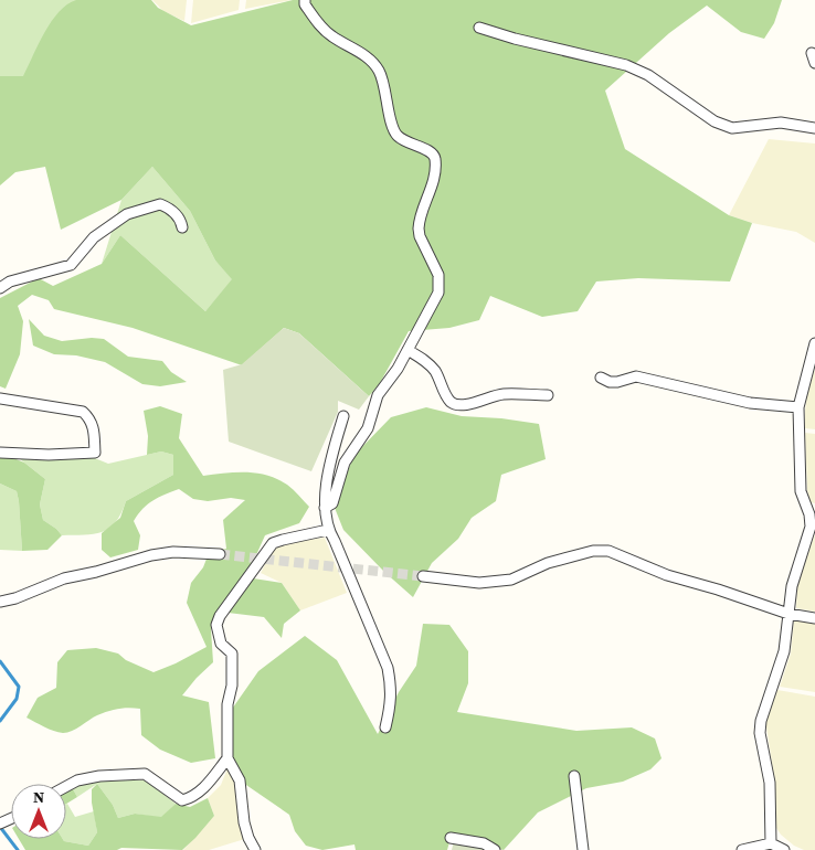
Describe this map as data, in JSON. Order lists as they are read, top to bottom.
{
  "north": "top"
}
